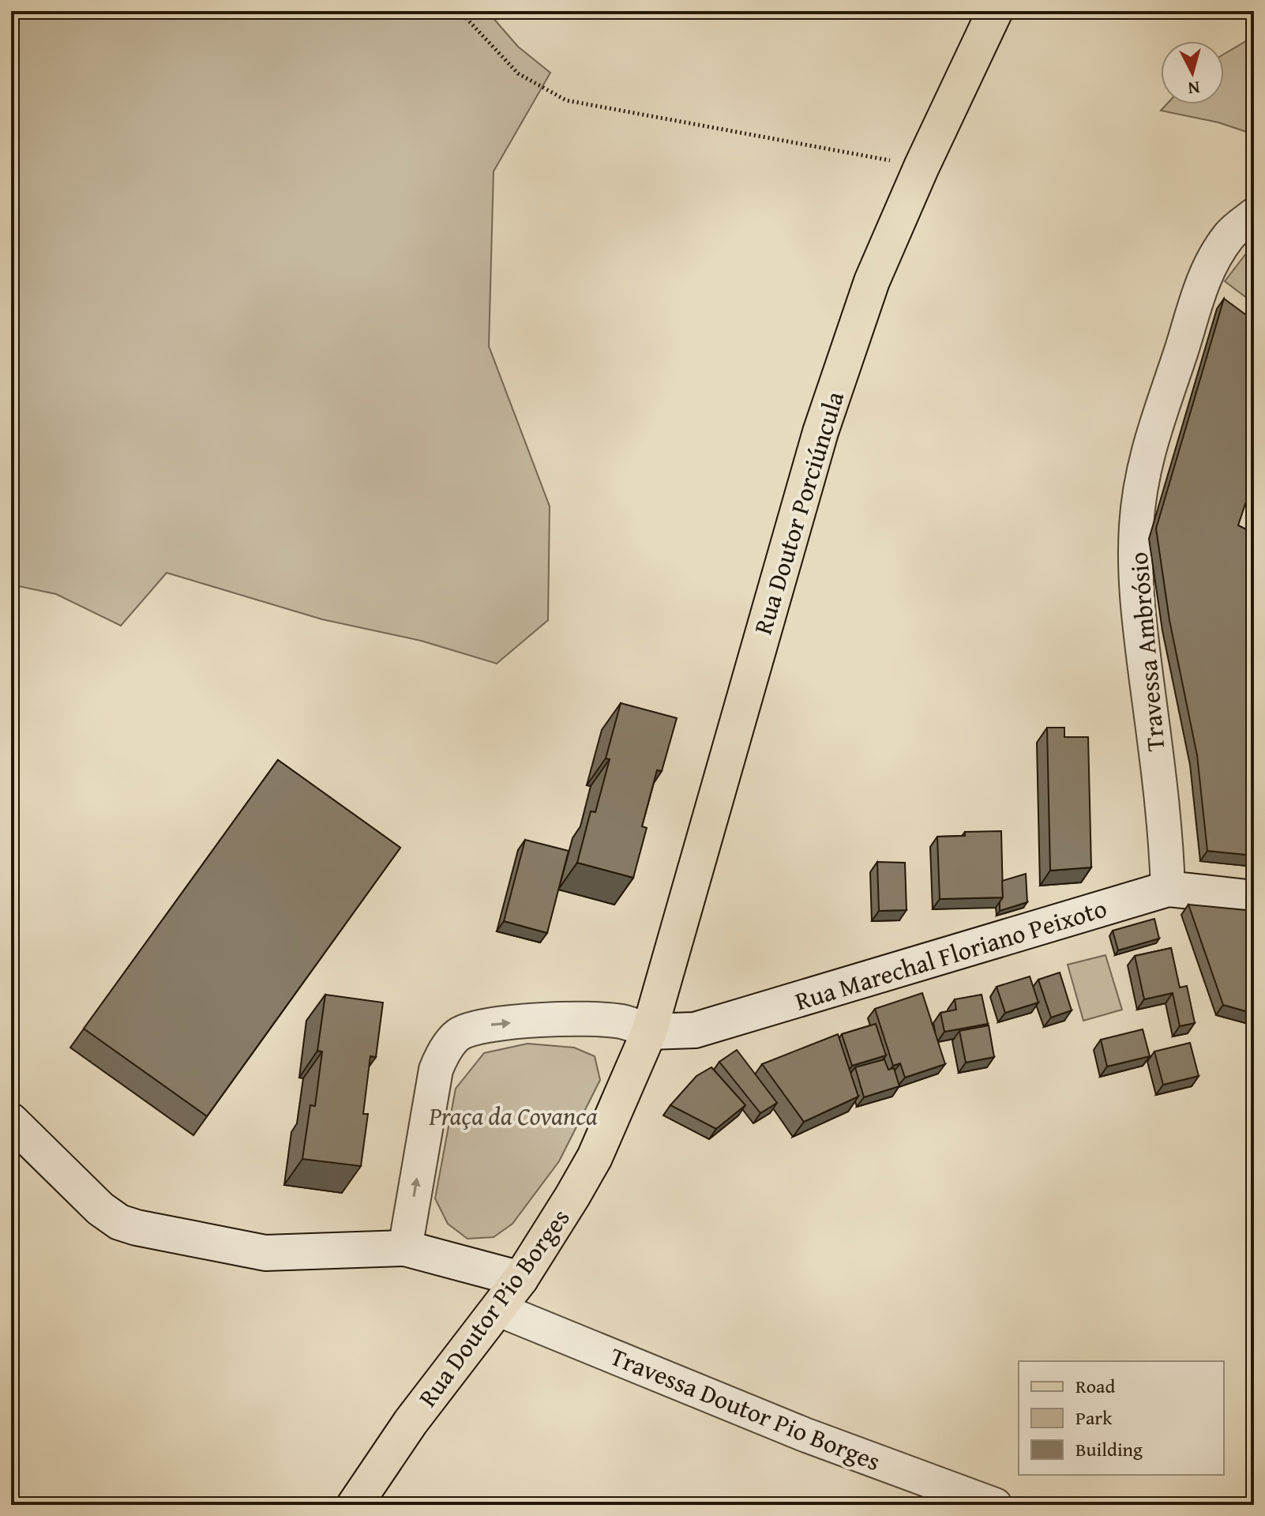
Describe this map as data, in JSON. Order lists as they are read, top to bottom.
{
  "streets": {
    "main road": ["Rua Doutor Porciúncula", "Rua Marechal Floriano Peixoto", "Rua Doutor Pio Borges"],
    "street": ["Travessa Ambrósio", "Travessa Doutor Pio Borges"]
  },
  "crossings": [
    ["Rua Doutor Porciúncula", "Rua Marechal Floriano Peixoto"],
    ["Rua Doutor Porciúncula", "Rua Doutor Pio Borges"],
    ["Travessa Ambrósio", "Rua Marechal Floriano Peixoto"],
    ["Rua Marechal Floriano Peixoto", "Rua Doutor Pio Borges"],
    ["Rua Doutor Pio Borges", "Travessa Doutor Pio Borges"]
  ],
  "parks": ["Praça da Covanca"],
  "legend": ["Road", "Park", "Building"],
  "north": "bottom"
}
